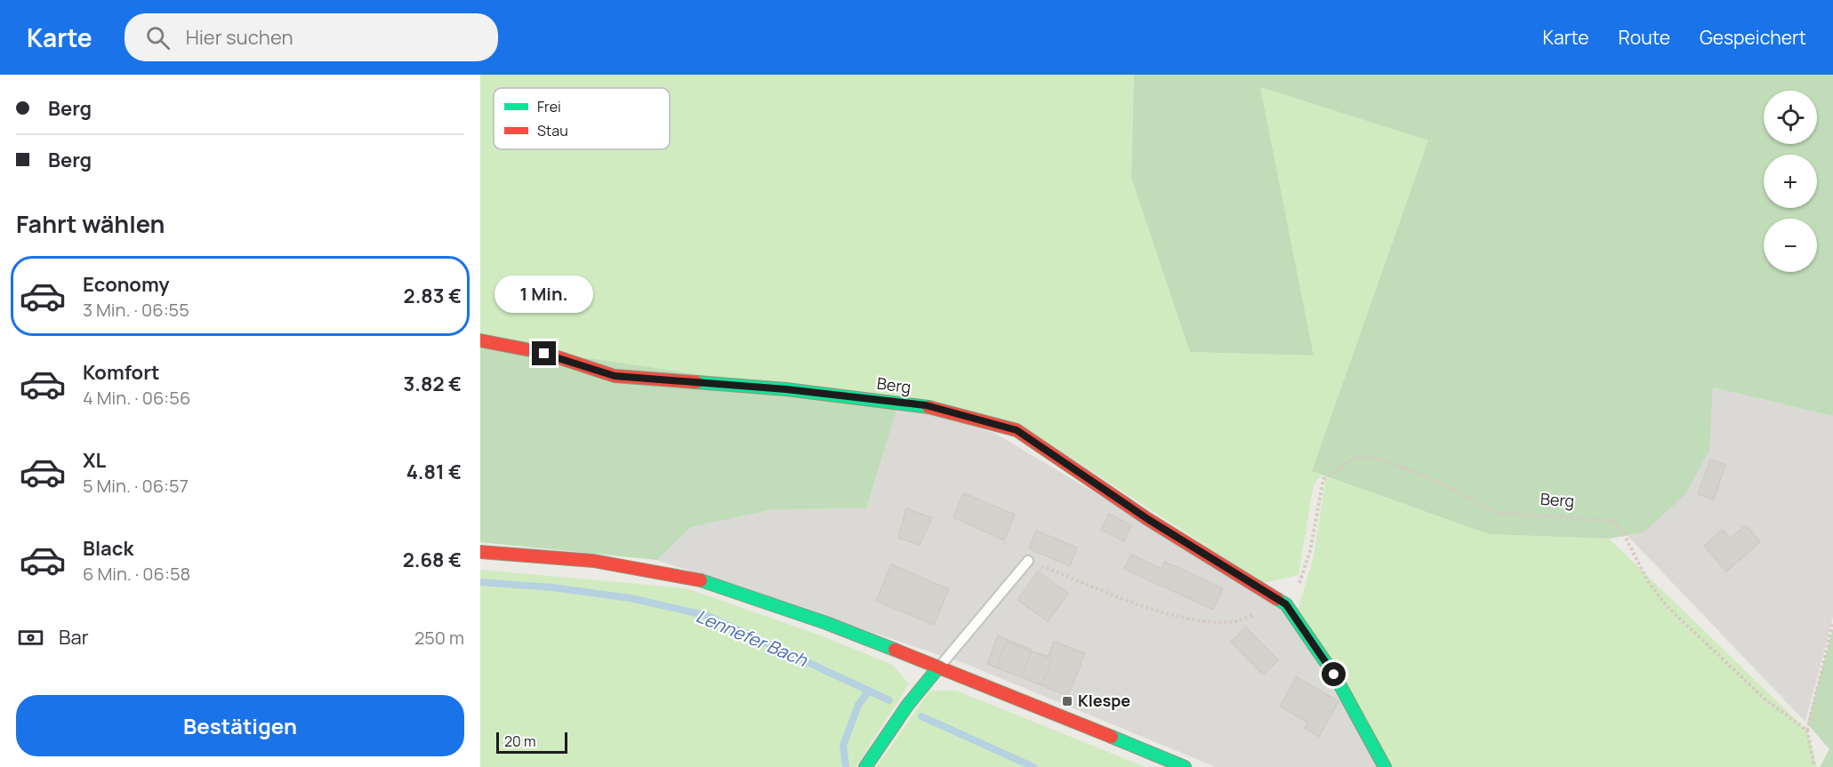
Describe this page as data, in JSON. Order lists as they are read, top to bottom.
{
  "streets": {
    "street": ["Berg"]
  },
  "water": ["Lennefer Bach"],
  "places": {
    "transit": ["Klespe"]
  },
  "legend": ["Frei", "Stau"],
  "scale_bar": "20 m",
  "page": {
    "header": "Karte",
    "search": "Hier suchen",
    "nav": ["Karte", "Route", "Gespeichert"],
    "banner": ["Berg", "Berg"],
    "map_buttons": ["+", "−"],
    "heading": "Fahrt wählen",
    "list": [
      {
        "name": "Economy",
        "note": "3 Min. · 06:55",
        "value": "2.83 €"
      },
      {
        "name": "Komfort",
        "note": "4 Min. · 06:56",
        "value": "3.82 €"
      },
      {
        "name": "XL",
        "note": "5 Min. · 06:57",
        "value": "4.81 €"
      },
      {
        "name": "Black",
        "note": "6 Min. · 06:58",
        "value": "2.68 €"
      }
    ],
    "bubble": "1 Min.",
    "pay": ["Bar", "250 m"],
    "buttons": "Bestätigen",
    "scale": "20 m"
  }
}
